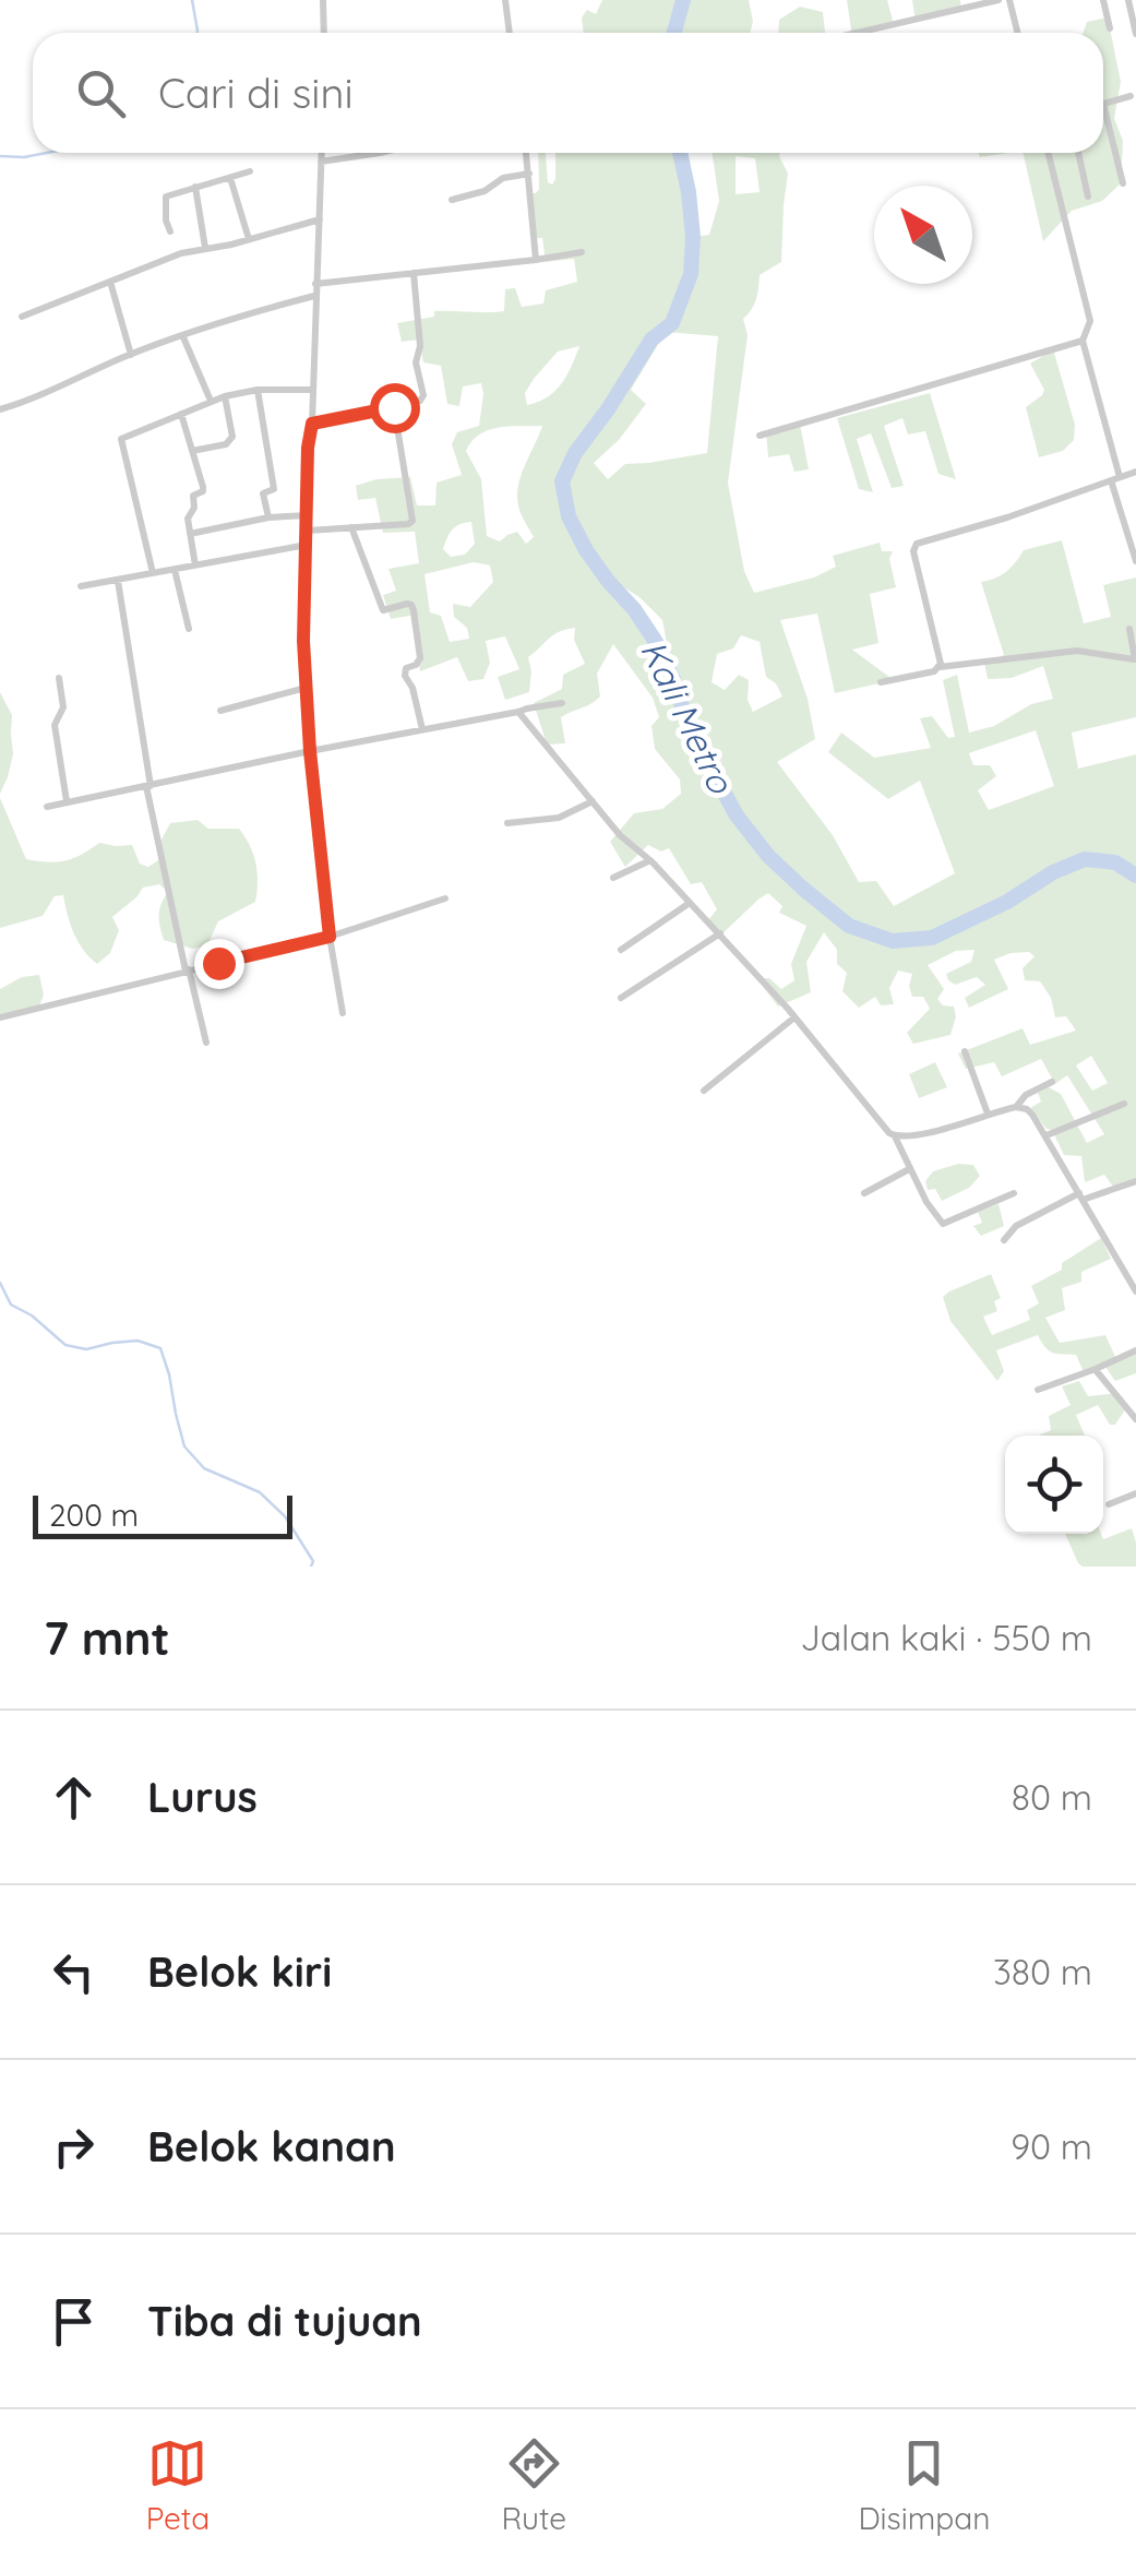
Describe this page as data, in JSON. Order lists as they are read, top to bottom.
{
  "water": ["Kali Metro"],
  "scale_bar": "200 m",
  "north": "top left",
  "page": {
    "search": "Cari di sini",
    "scale": "200 m",
    "heading": ["7 mnt", "Jalan kaki · 550 m"],
    "list": [
      ["Lurus", "80 m"],
      ["Belok kiri", "380 m"],
      ["Belok kanan", "90 m"],
      "Tiba di tujuan"
    ],
    "nav": ["Peta", "Rute", "Disimpan"]
  }
}
